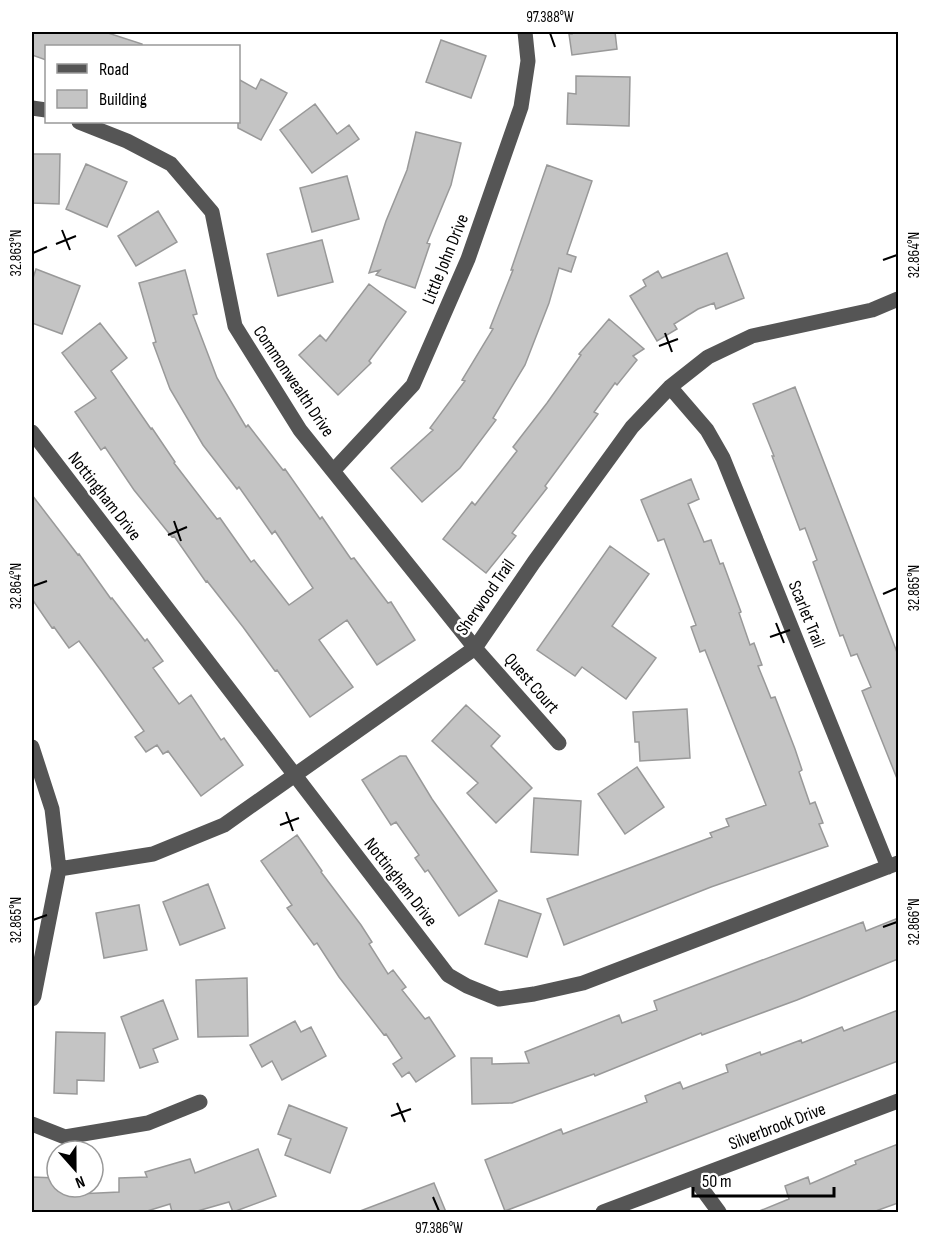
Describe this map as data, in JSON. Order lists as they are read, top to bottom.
{
  "streets": {
    "street": [
      "Little John Drive",
      "Commonwealth Drive",
      "Nottingham Drive",
      "Sherwood Trail",
      "Scarlet Trail",
      "Quest Court",
      "Silverbrook Drive"
    ]
  },
  "crossings": [
    ["Little John Drive", "Commonwealth Drive"],
    ["Commonwealth Drive", "Sherwood Trail"],
    ["Commonwealth Drive", "Quest Court"],
    ["Nottingham Drive", "Sherwood Trail"],
    ["Nottingham Drive", "Scarlet Trail"],
    ["Sherwood Trail", "Scarlet Trail"],
    ["Sherwood Trail", "Quest Court"]
  ],
  "legend": ["Road", "Building"],
  "scale_bar": "50 m",
  "north": "bottom",
  "coordinates": [
    "97.388°W",
    "32.863°N",
    "32.864°N",
    "32.865°N",
    "32.866°N",
    "97.386°W"
  ]
}
